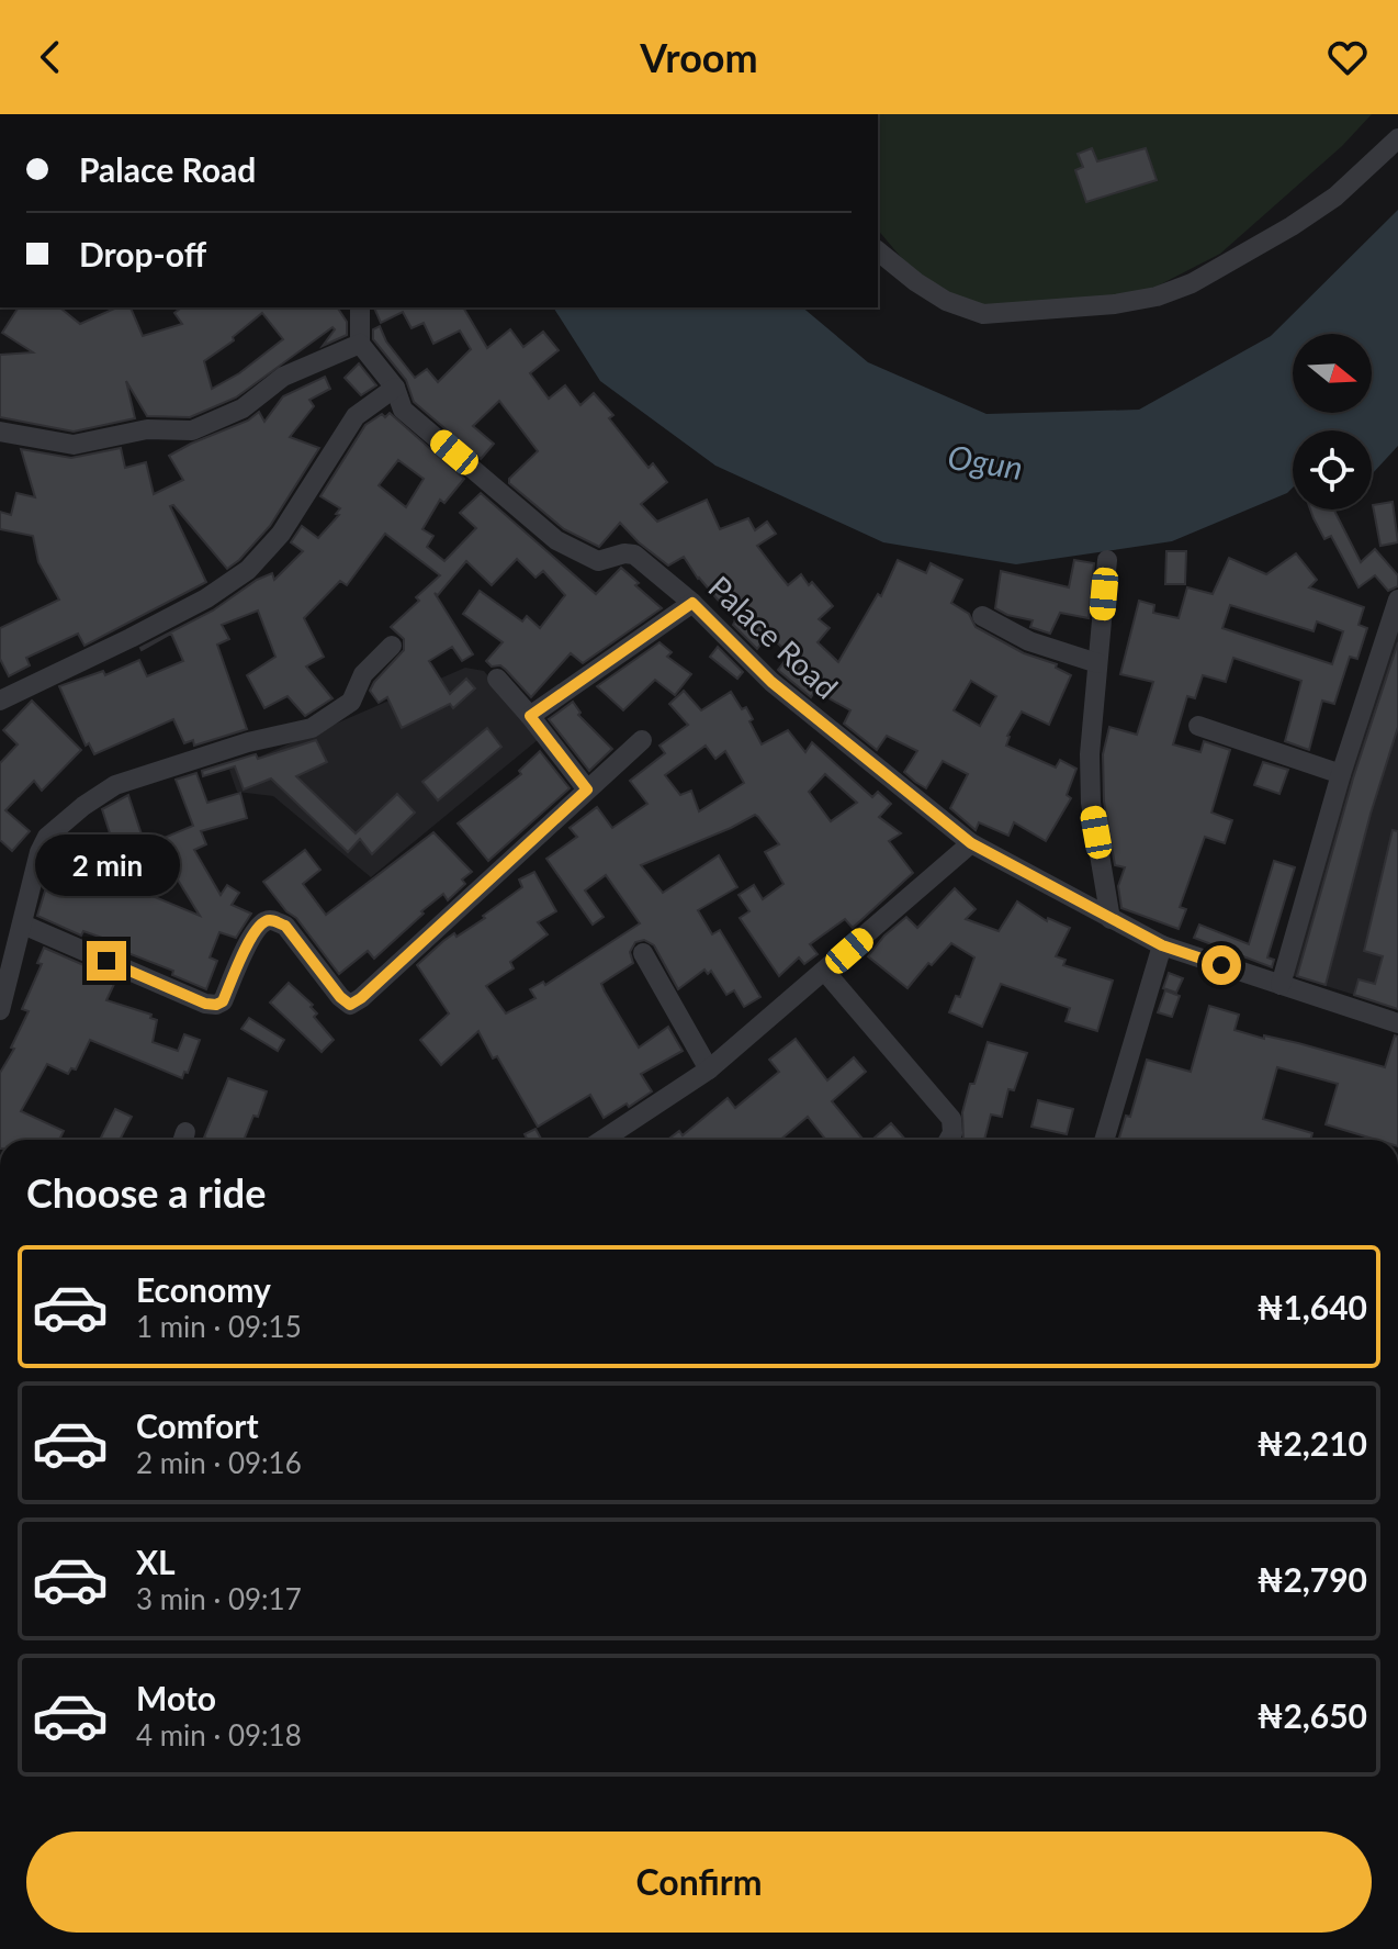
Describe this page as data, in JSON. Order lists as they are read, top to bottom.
{
  "streets": {
    "street": ["Palace Road"]
  },
  "water": ["Ogun"],
  "north": "right",
  "page": {
    "header": "Vroom",
    "banner": ["Palace Road", "Drop-off"],
    "bubble": "2 min",
    "heading": "Choose a ride",
    "list": [
      {
        "name": "Economy",
        "note": "1 min · 09:15",
        "value": "₦1,640"
      },
      {
        "name": "Comfort",
        "note": "2 min · 09:16",
        "value": "₦2,210"
      },
      {
        "name": "XL",
        "note": "3 min · 09:17",
        "value": "₦2,790"
      },
      {
        "name": "Moto",
        "note": "4 min · 09:18",
        "value": "₦2,650"
      }
    ],
    "buttons": "Confirm"
  }
}
